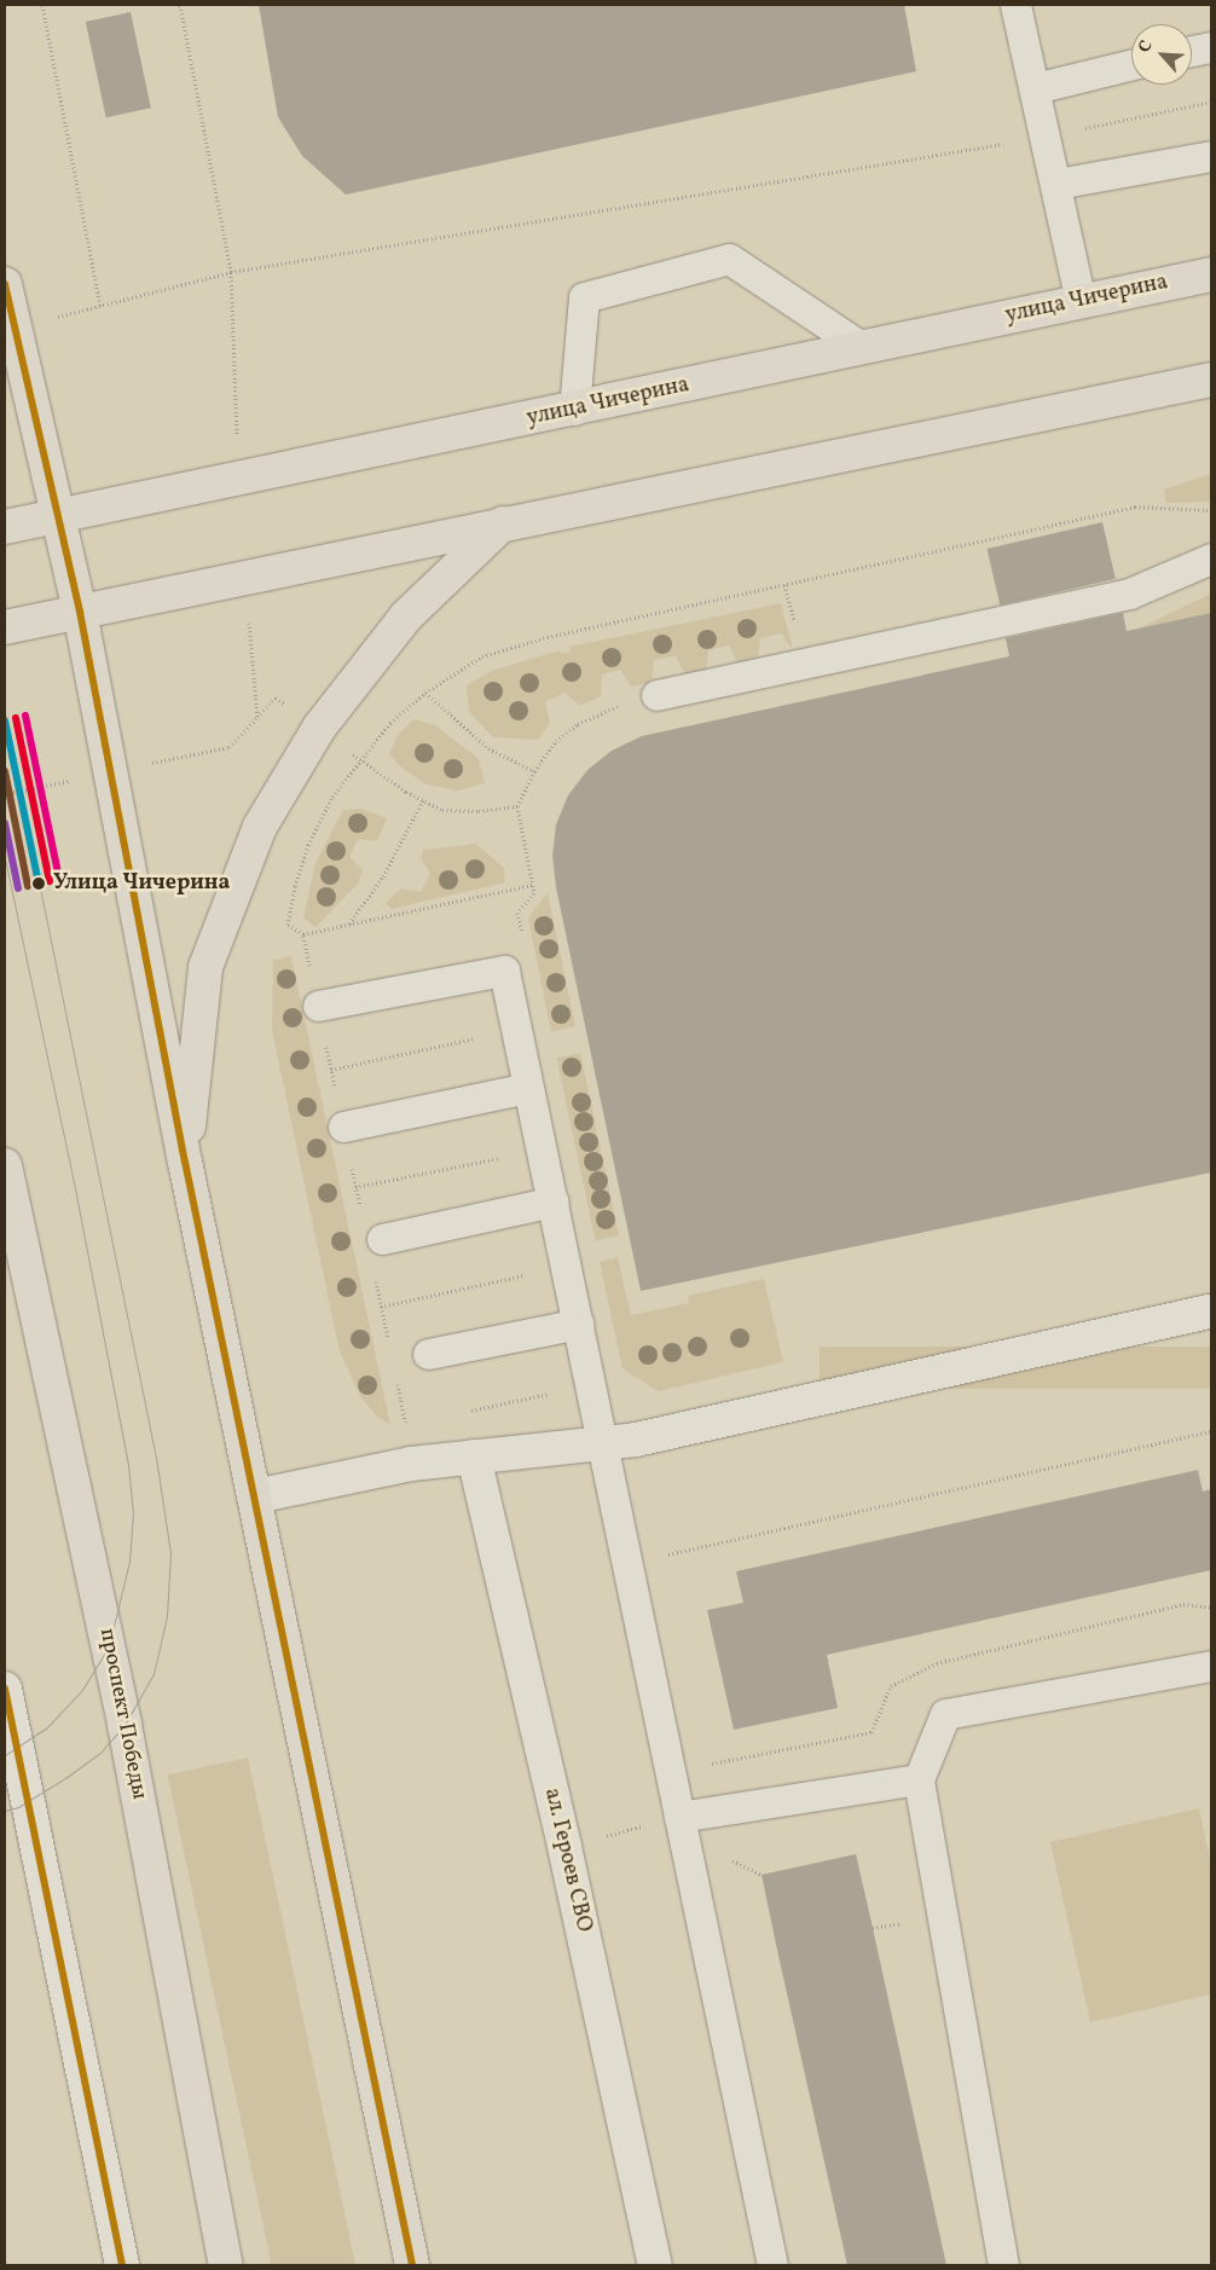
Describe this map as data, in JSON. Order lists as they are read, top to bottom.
{
  "streets": {
    "main road": ["улица Чичерина", "проспект Победы"],
    "street": ["ал. Героев СВО"]
  },
  "places": ["Улица Чичерина"],
  "north": "top left"
}
